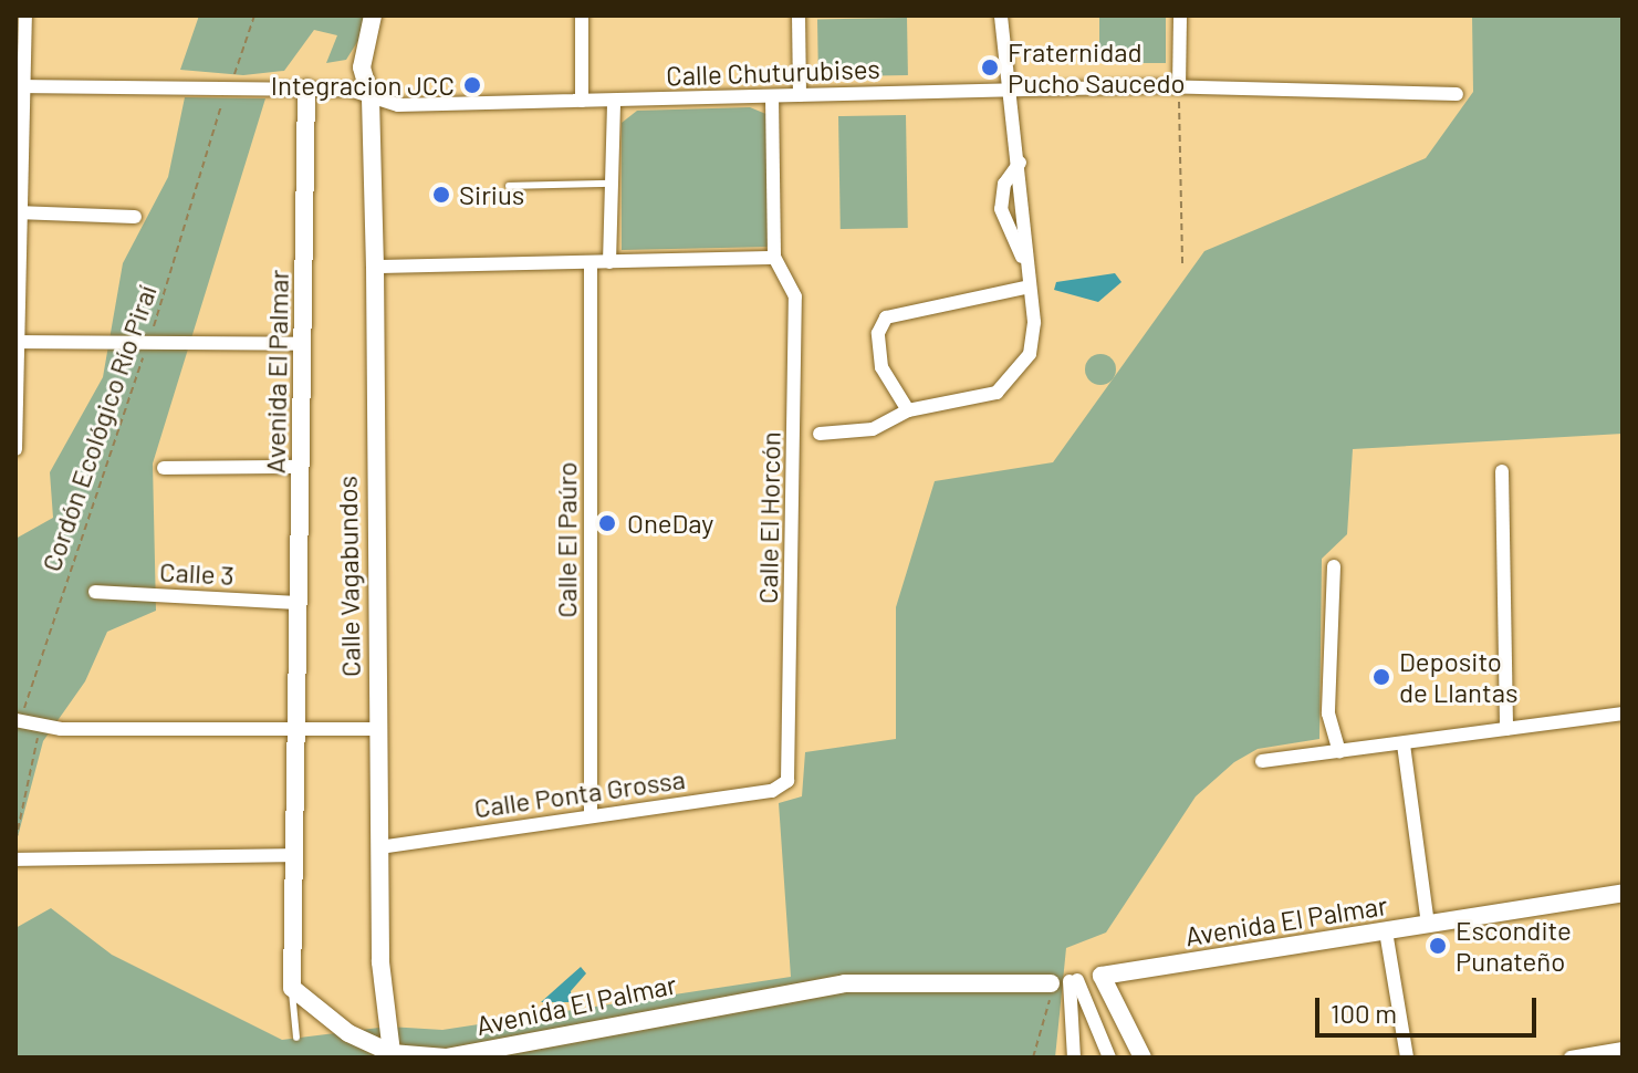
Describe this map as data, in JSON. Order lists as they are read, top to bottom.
{
  "streets": {
    "street": [
      "Calle Chuturubises",
      "Avenida El Palmar",
      "Calle El Horcón",
      "Calle El Paúro",
      "Calle 3",
      "Calle Vagabundos",
      "Calle Ponta Grossa"
    ],
    "path": ["Cordón Ecológico Río Piraí"]
  },
  "crossings": [
    ["Calle Chuturubises", "Avenida El Palmar"],
    ["Calle Chuturubises", "Cordón Ecológico Río Piraí"],
    ["Calle Chuturubises", "Calle Vagabundos"],
    ["Avenida El Palmar", "Calle 3"],
    ["Avenida El Palmar", "Calle Vagabundos"],
    ["Calle El Horcón", "Calle Ponta Grossa"],
    ["Calle El Paúro", "Calle Ponta Grossa"],
    ["Calle Vagabundos", "Calle Ponta Grossa"]
  ],
  "places": [
    "Fraternidad Pucho Saucedo",
    "Integracion JCC",
    "Sirius",
    "OneDay",
    "Deposito de Llantas",
    "Escondite Punateño"
  ],
  "scale_bar": "100 m"
}
